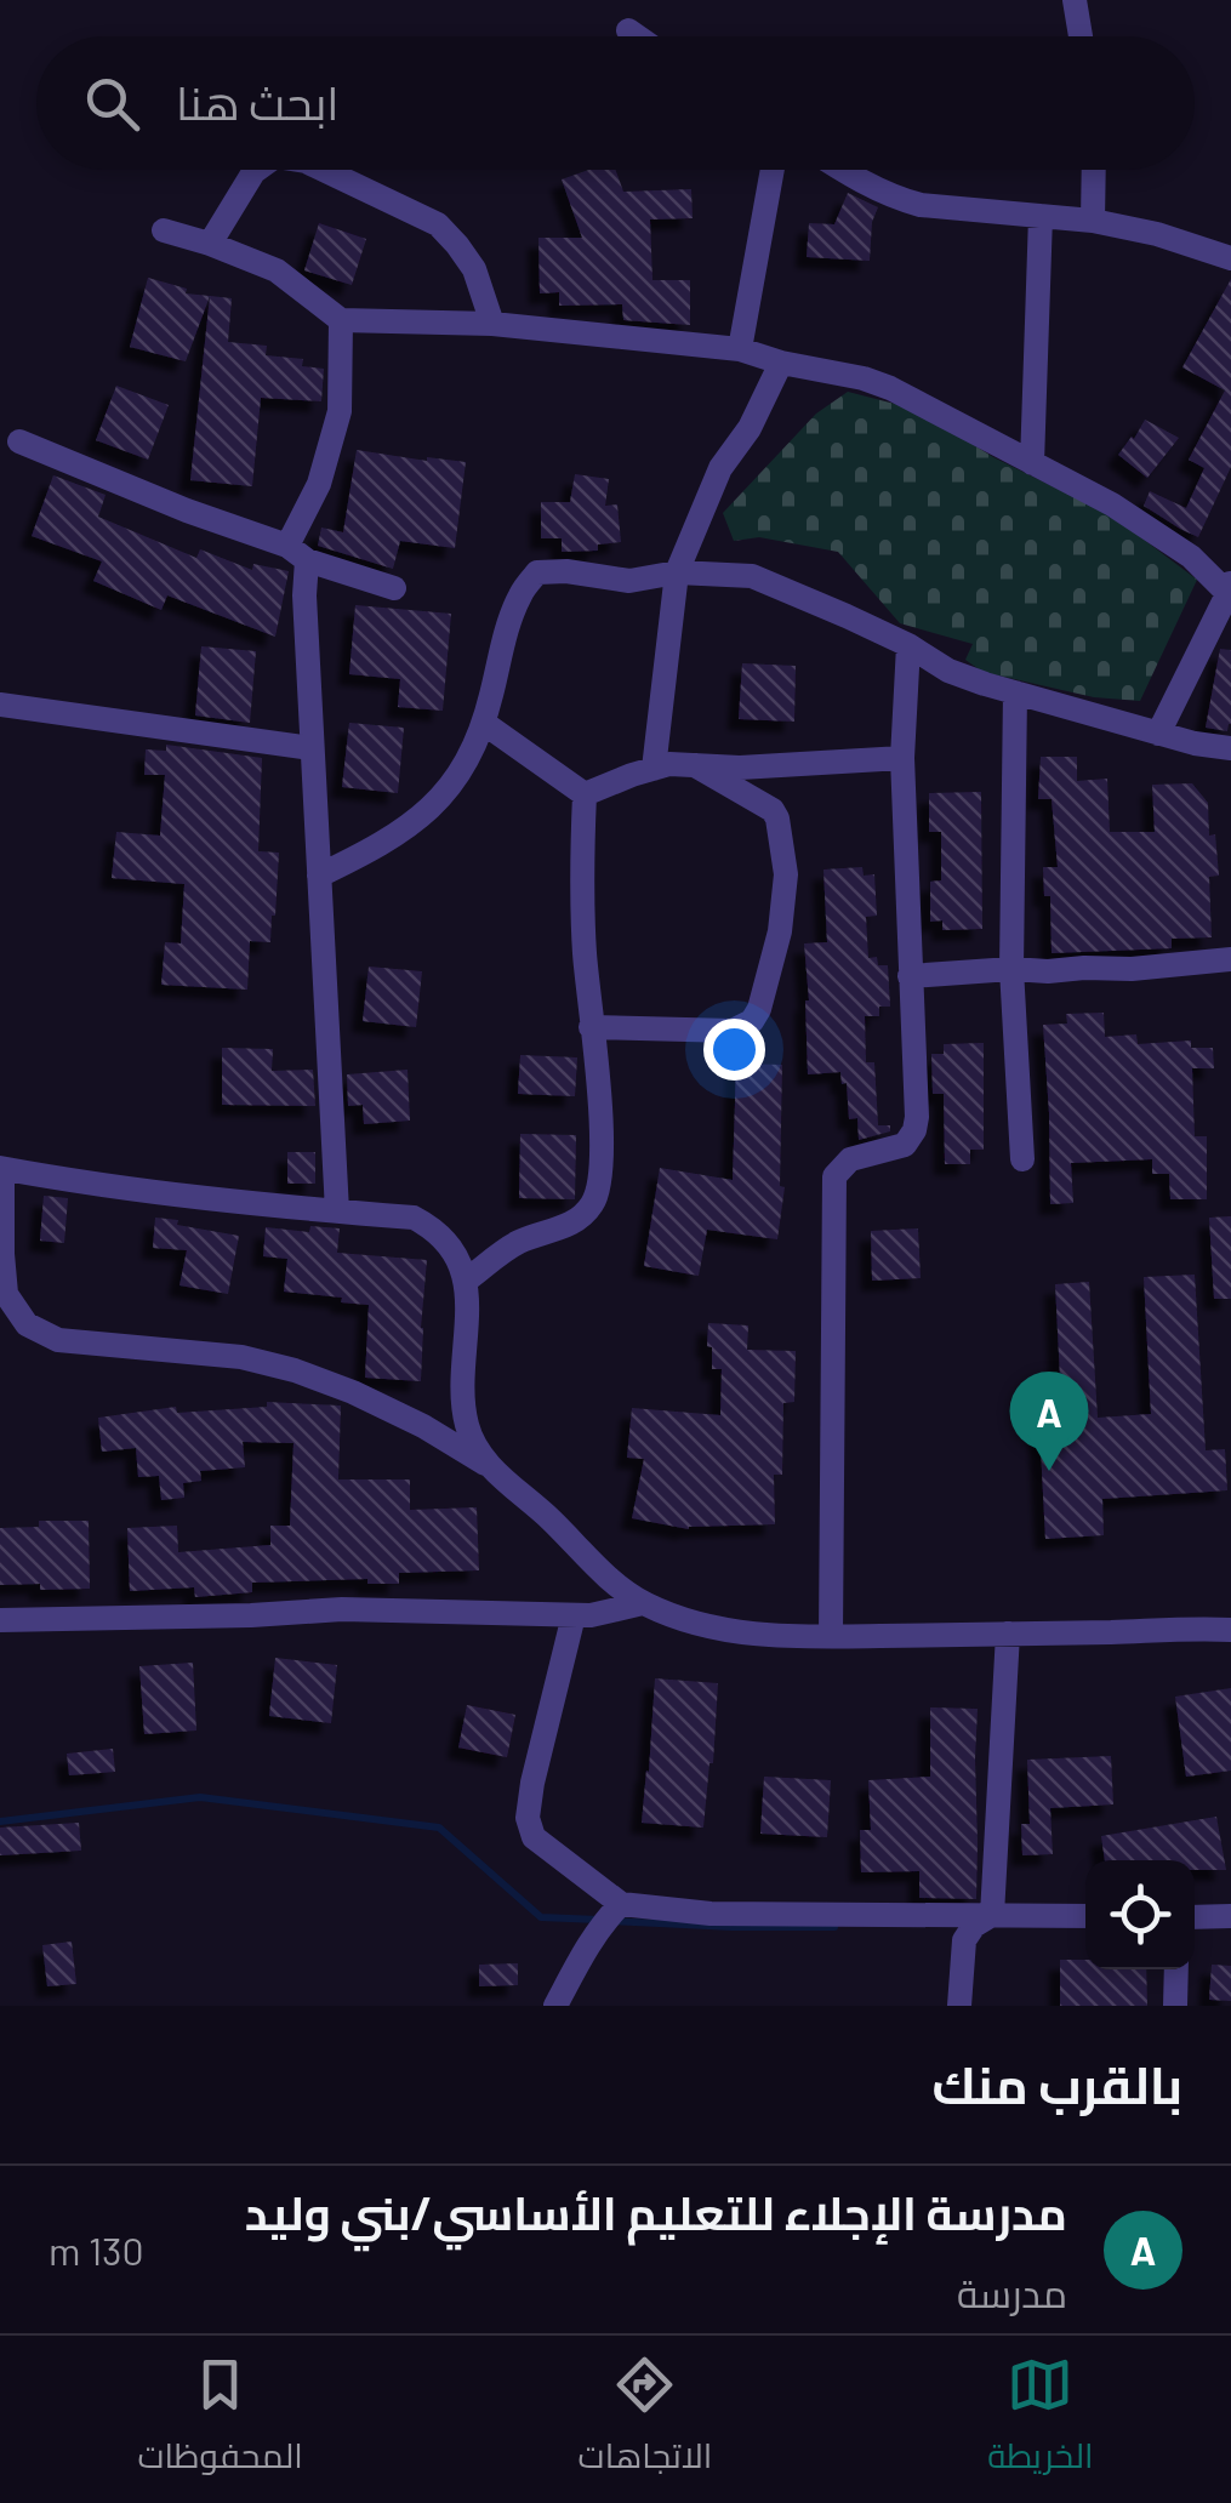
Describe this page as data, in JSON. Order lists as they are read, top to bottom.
{
  "page": {
    "search": "ابحث هنا",
    "pins": "A",
    "heading": "بالقرب منك",
    "list": [
      {
        "mark": "A",
        "name": "مدرسة الإجلاء للتعليم الأساسي/بني وليد",
        "note": "مدرسة",
        "value": "130 m"
      }
    ],
    "nav": ["الخريطة", "الاتجاهات", "المحفوظات"]
  }
}
